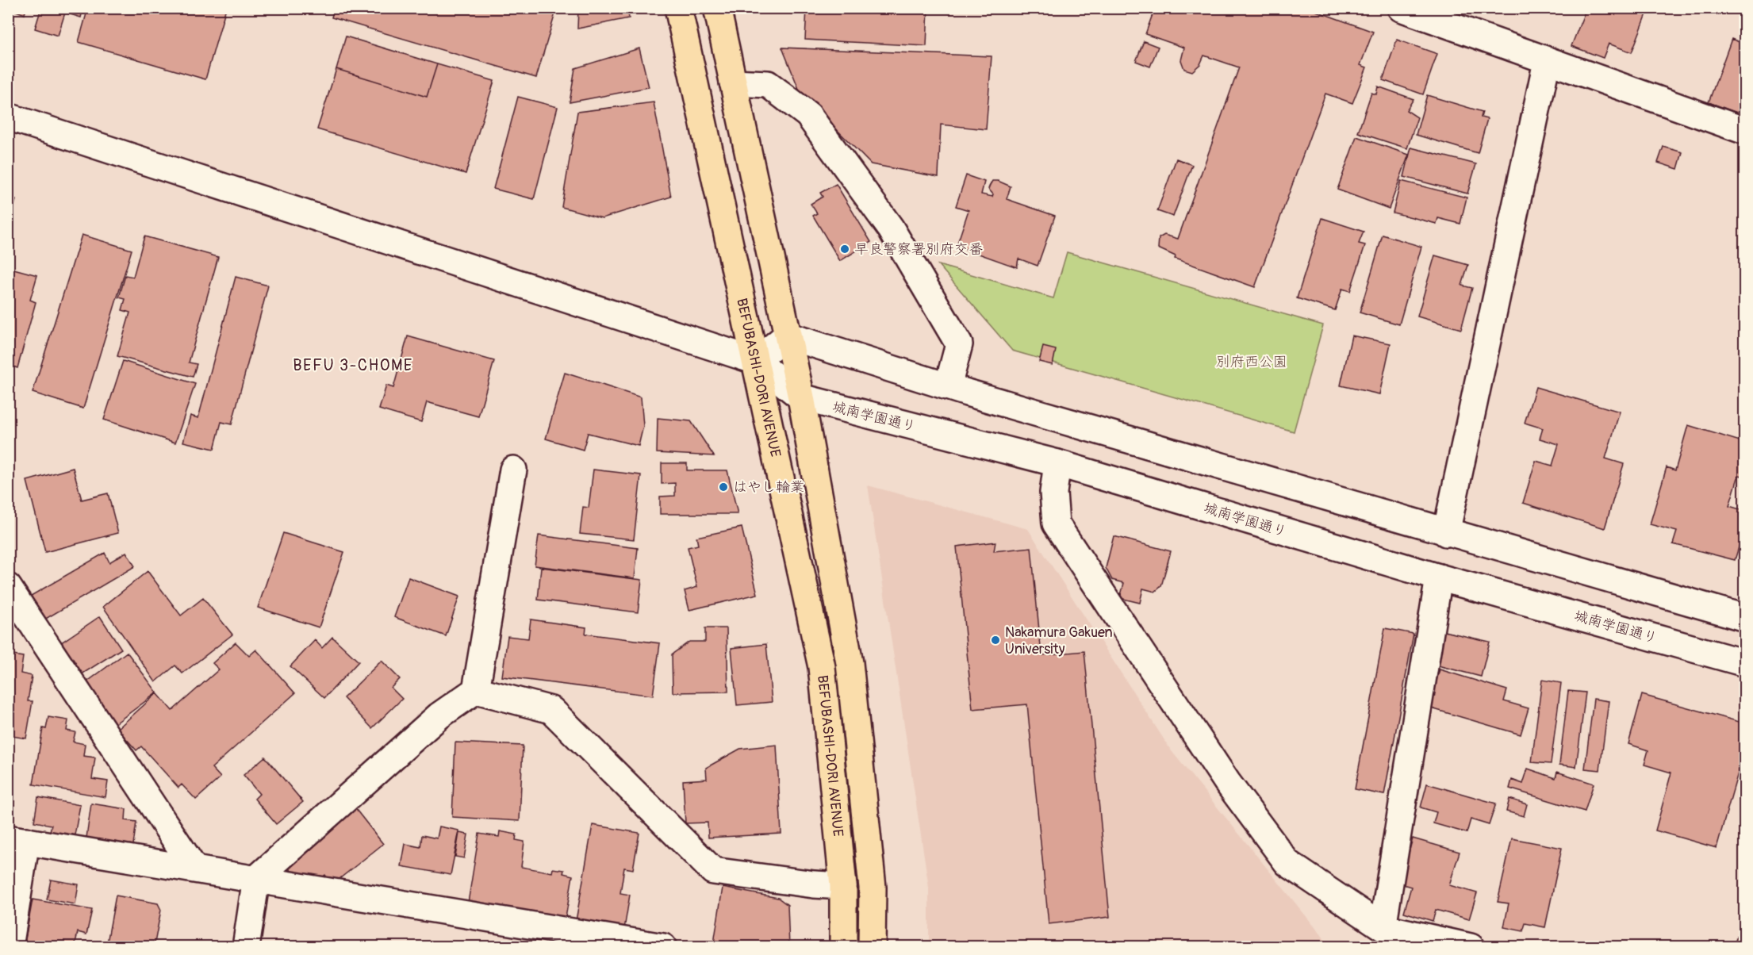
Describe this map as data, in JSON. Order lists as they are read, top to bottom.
{
  "streets": {
    "highway": ["BEFUBASHI-DORI AVENUE"],
    "street": ["城南学園通り"]
  },
  "crossings": [
    ["BEFUBASHI-DORI AVENUE", "城南学園通り"]
  ],
  "districts": ["BEFU 3-CHOME"],
  "parks": ["別府西公園"],
  "places": ["早良警察署別府交番", "はやし輪業", "Nakamura Gakuen University"]
}
